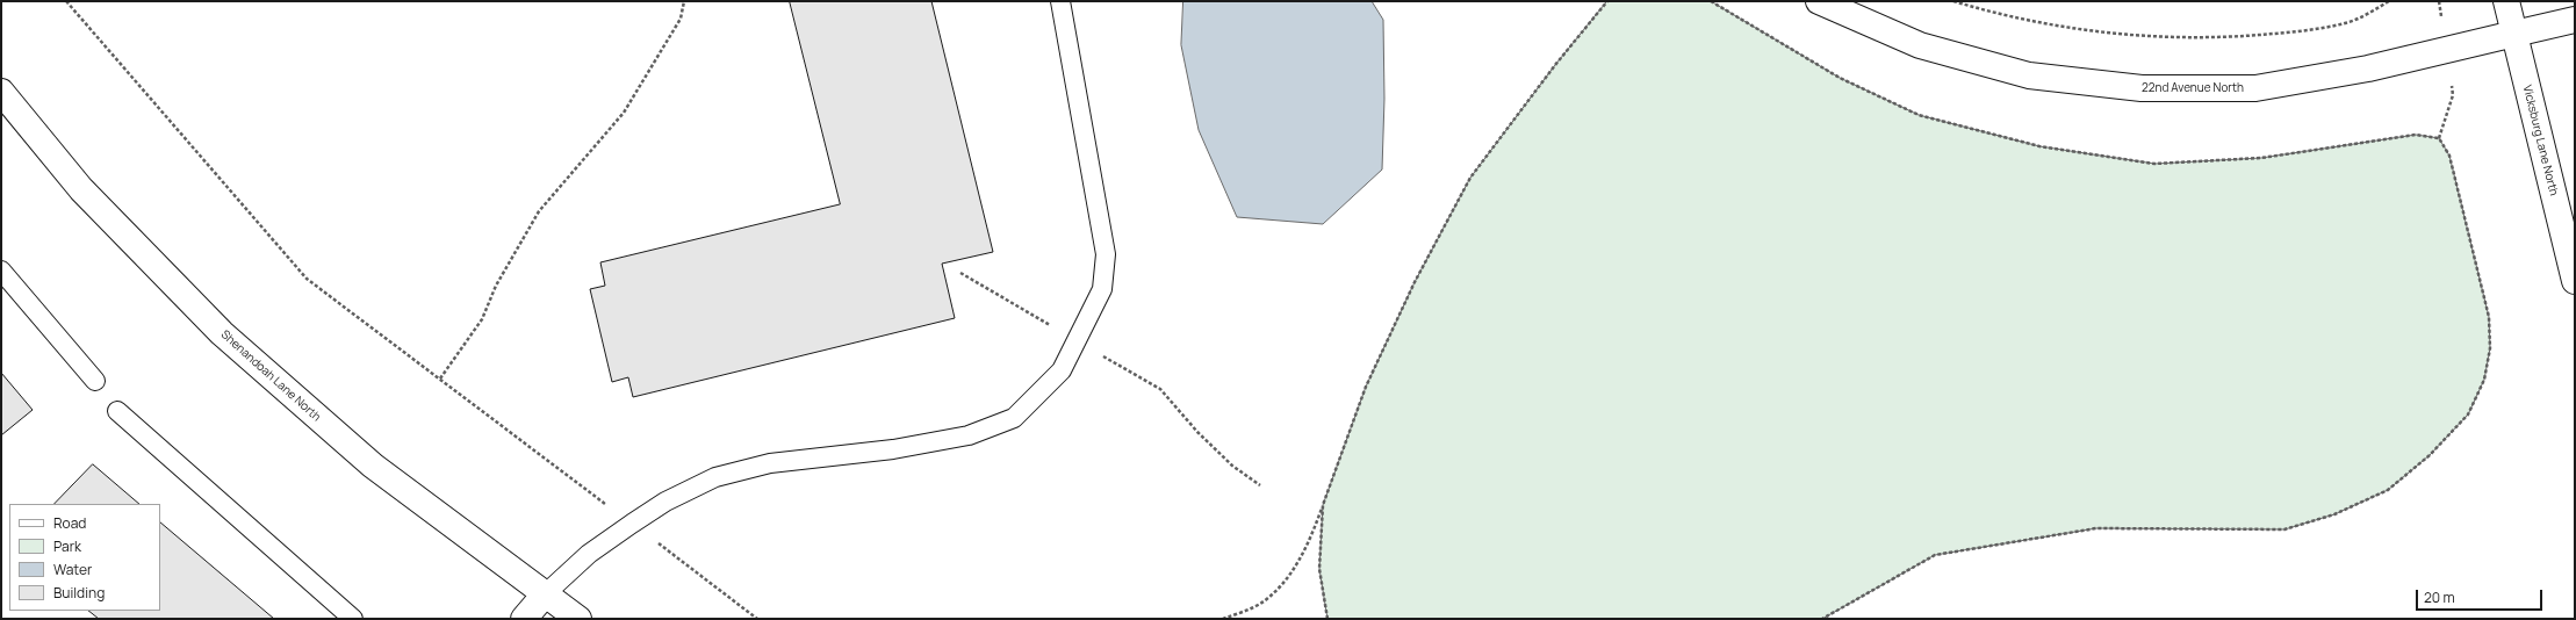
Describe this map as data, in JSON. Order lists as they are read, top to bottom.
{
  "streets": {
    "street": ["22nd Avenue North", "Vicksburg Lane North", "Shenandoah Lane North"]
  },
  "crossings": [
    ["22nd Avenue North", "Vicksburg Lane North"]
  ],
  "legend": [
    "Road",
    "Park",
    "Water",
    "Building"
  ],
  "scale_bar": "20 m"
}
